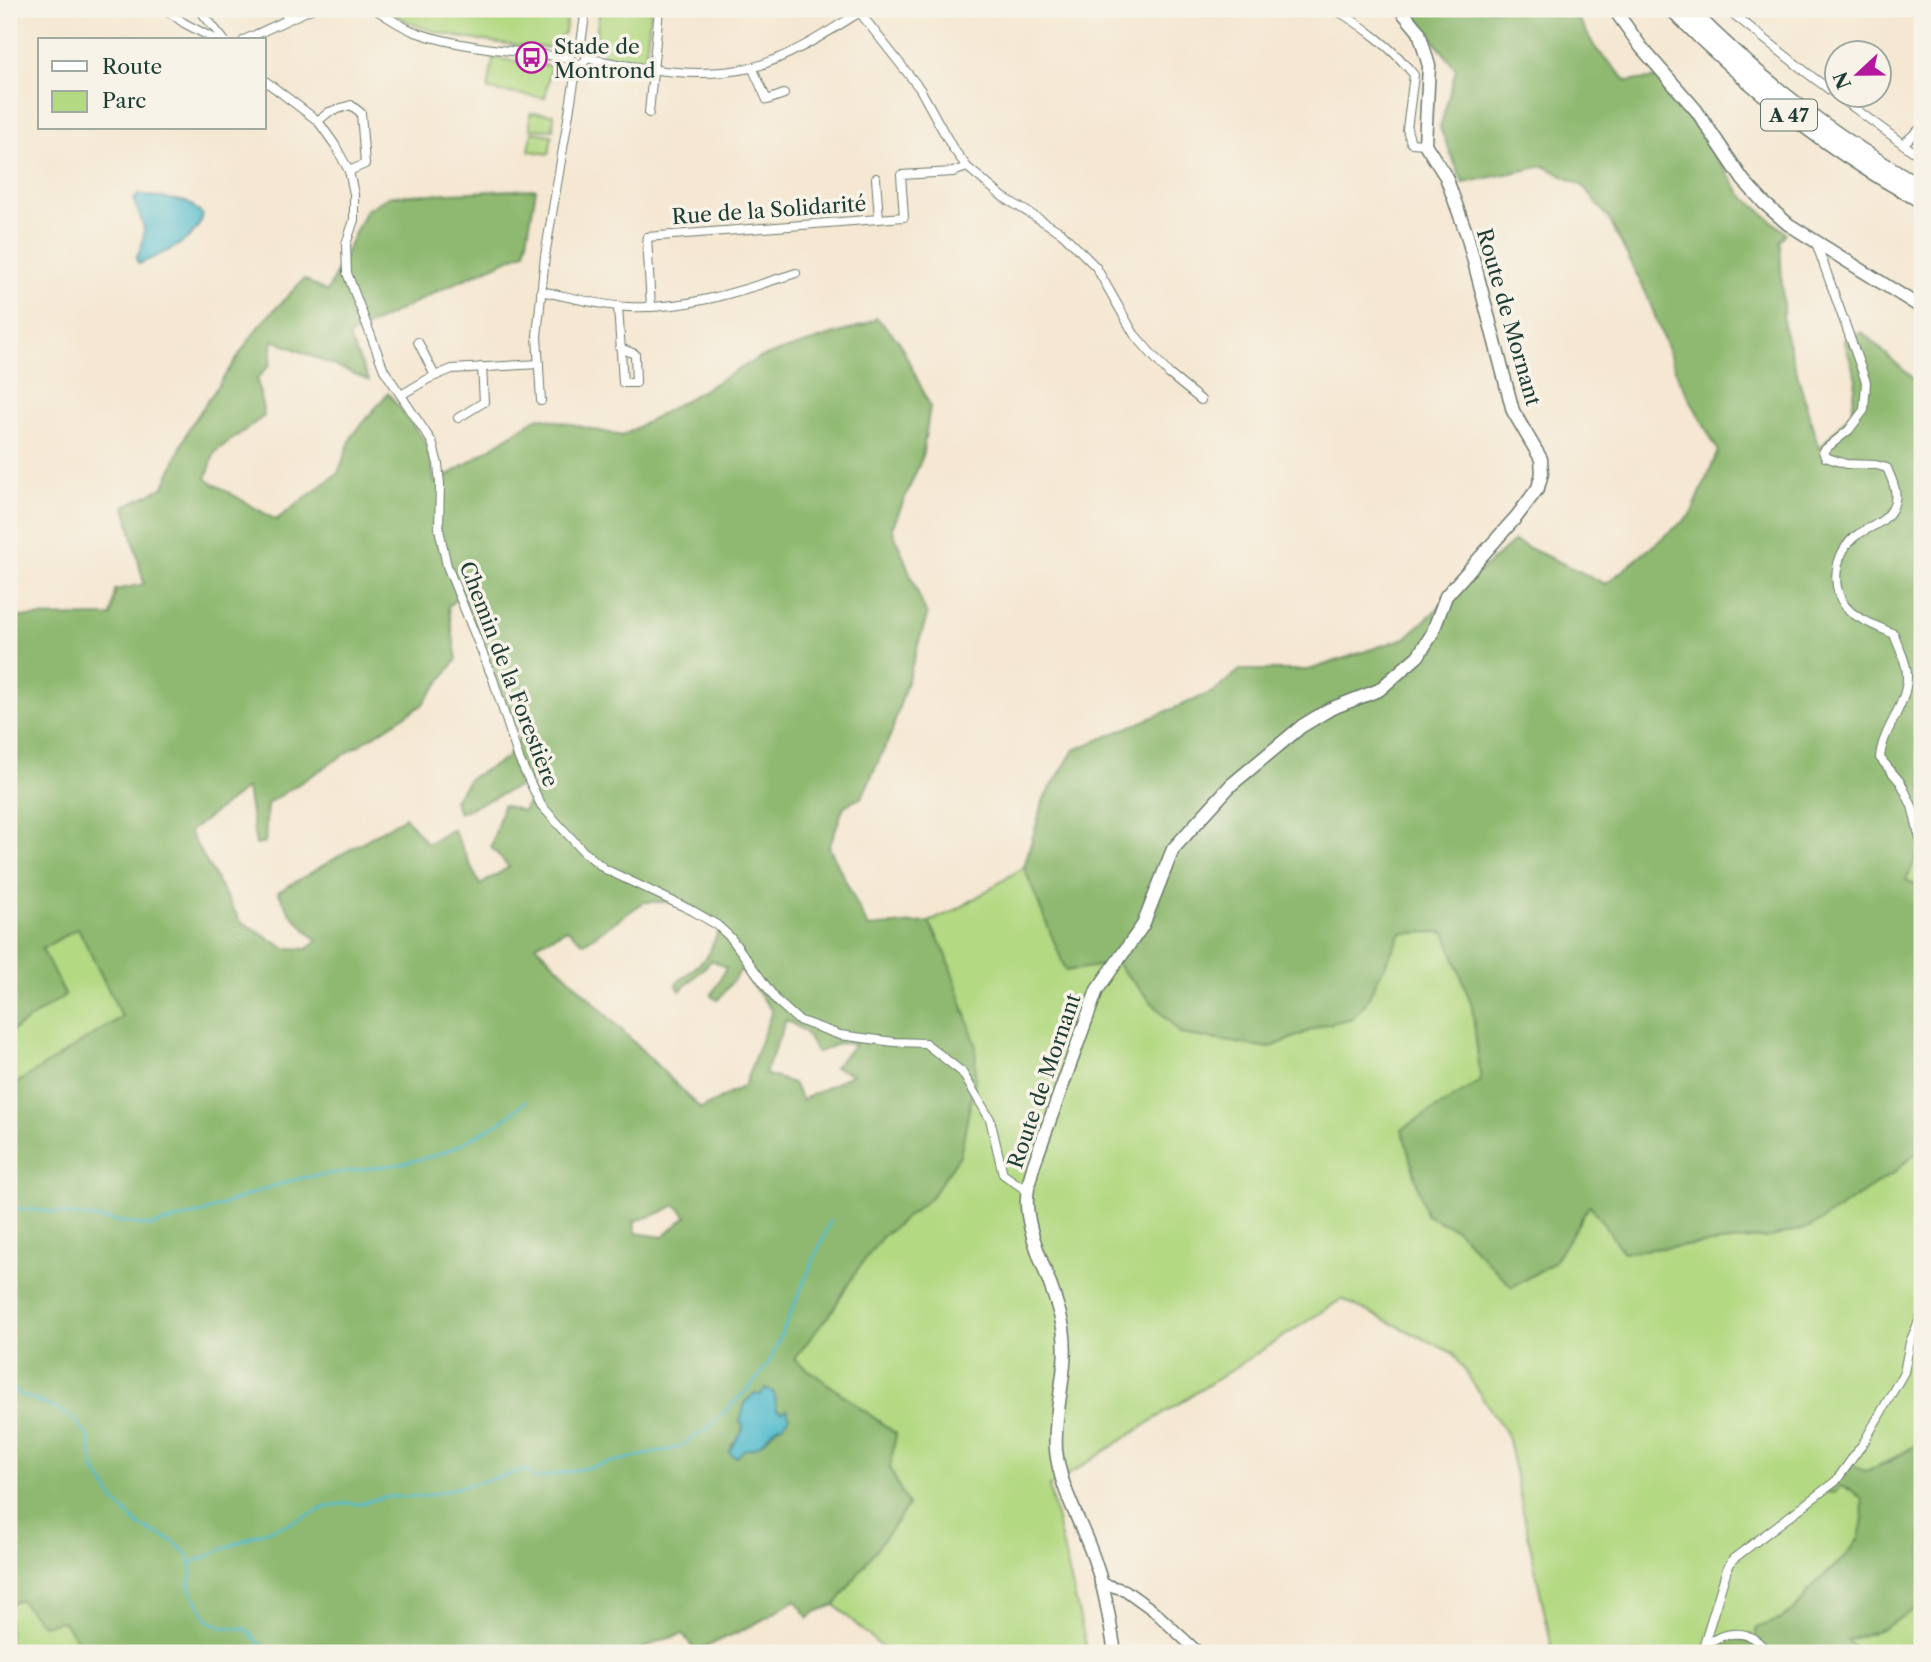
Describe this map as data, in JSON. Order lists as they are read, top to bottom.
{
  "streets": {
    "highway": ["A 47"],
    "main road": ["Route de Mornant"],
    "street": ["Rue de la Solidarité", "Chemin de la Forestière"]
  },
  "crossings": [
    ["Route de Mornant", "Chemin de la Forestière"]
  ],
  "places": {
    "bus stop": ["Stade de Montrond"]
  },
  "legend": ["Route", "Parc"],
  "north": "left"
}
